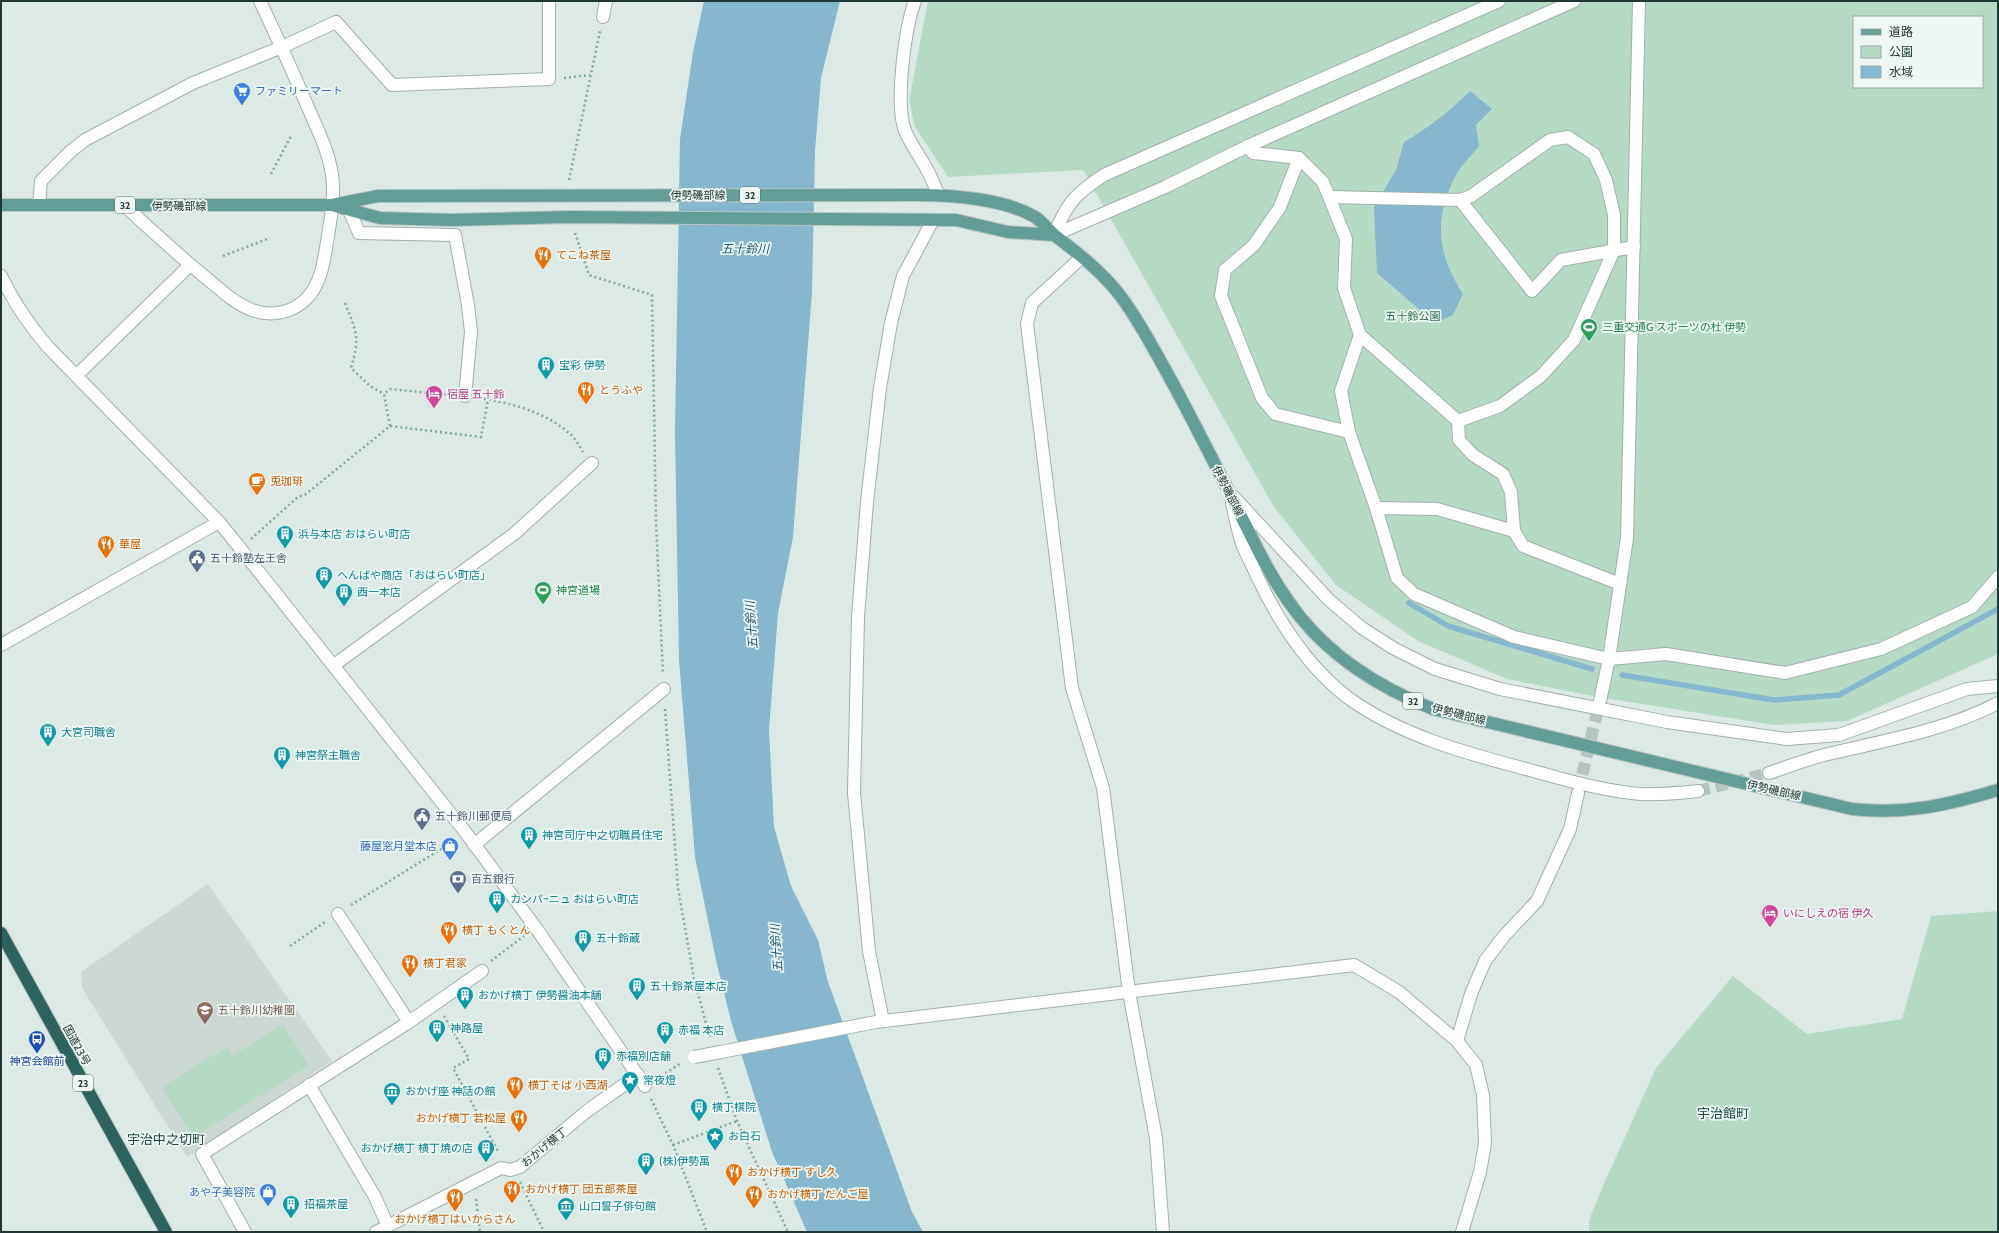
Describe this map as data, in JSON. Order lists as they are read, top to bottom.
{
  "streets": {
    "highway": ["国道23号", "23"],
    "main road": ["伊勢磯部線", "32"],
    "street": ["おかげ横丁"]
  },
  "districts": ["宇治館町", "宇治中之切町"],
  "water": ["五十鈴川"],
  "parks": ["五十鈴公園"],
  "places": {
    "supermarket": ["ファミリーマート"],
    "restaurant": [
      "てこね茶屋",
      "とうふや",
      "華屋",
      "横丁 もくとん",
      "横丁君家",
      "横丁そば 小西湖",
      "おかげ横丁 若松屋",
      "おかげ横丁 すし久",
      "おかげ横丁 団五郎茶屋",
      "おかげ横丁 だんご屋",
      "おかげ横丁はいからさん"
    ],
    "sports": ["三重交通G スポーツの杜 伊勢", "神宮道場"],
    "building": [
      "宝彩 伊勢",
      "浜与本店 おはらい町店",
      "へんばや商店「おはらい町店」",
      "酉一本店",
      "大宮司職舎",
      "神宮祭主職舎",
      "神宮司庁中之切職員住宅",
      "カンパｰニュ おはらい町店",
      "五十鈴蔵",
      "五十鈴茶屋本店",
      "おかげ横丁 伊勢醤油本舗",
      "神路屋",
      "赤福 本店",
      "赤福別店舗",
      "横丁棋院",
      "おかげ横丁 横丁焼の店",
      "(株)伊勢萬",
      "招福茶屋"
    ],
    "hotel": ["宿屋 五十鈴", "いにしえの宿 伊久"],
    "cafe": ["兎珈琲"],
    "public building": ["五十鈴塾左王舎", "五十鈴川郵便局"],
    "shop": ["藤屋窓月堂本店", "あや子美容院"],
    "bank": ["百五銀行"],
    "school or university": ["五十鈴川幼稚園"],
    "bus stop": ["神宮会館前"],
    "place": ["常夜燈", "お白石"],
    "museum": ["おかげ座 神話の館", "山口誓子俳句館"]
  },
  "legend": ["道路", "公園", "水域"]
}
